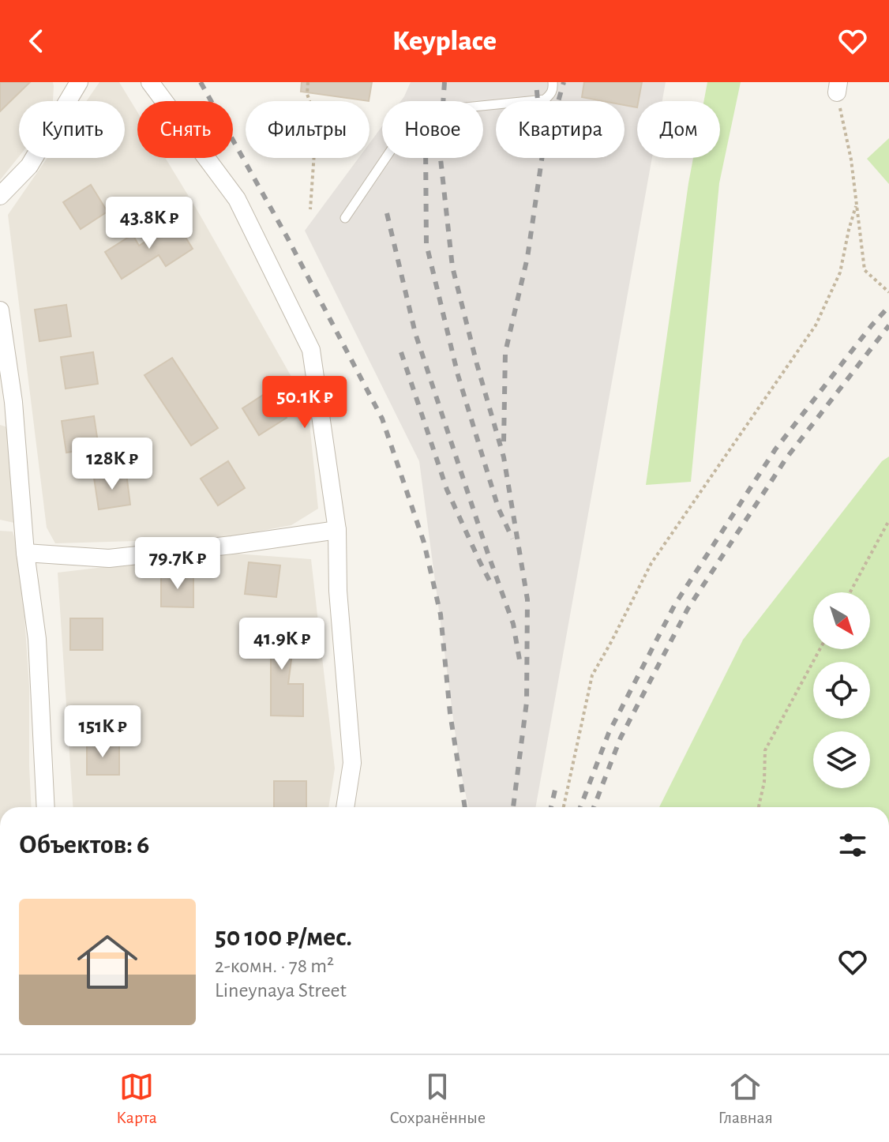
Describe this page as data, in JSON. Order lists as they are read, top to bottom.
{
  "north": "bottom right",
  "page": {
    "header": "Keyplace",
    "chip": [
      "Купить",
      "Снять",
      "Фильтры",
      "Новое",
      "Квартира",
      "Дом"
    ],
    "price": [
      "43.8K ₽",
      "50.1K ₽",
      "128K ₽",
      "79.7K ₽",
      "41.9K ₽",
      "151K ₽"
    ],
    "heading": "Объектов: 6",
    "list": [
      {
        "name": "50 100 ₽/мес.",
        "note": "2-комн. · 78 m² · Lineynaya Street"
      }
    ],
    "tabs": ["Карта", "Сохранённые", "Главная"]
  }
}
